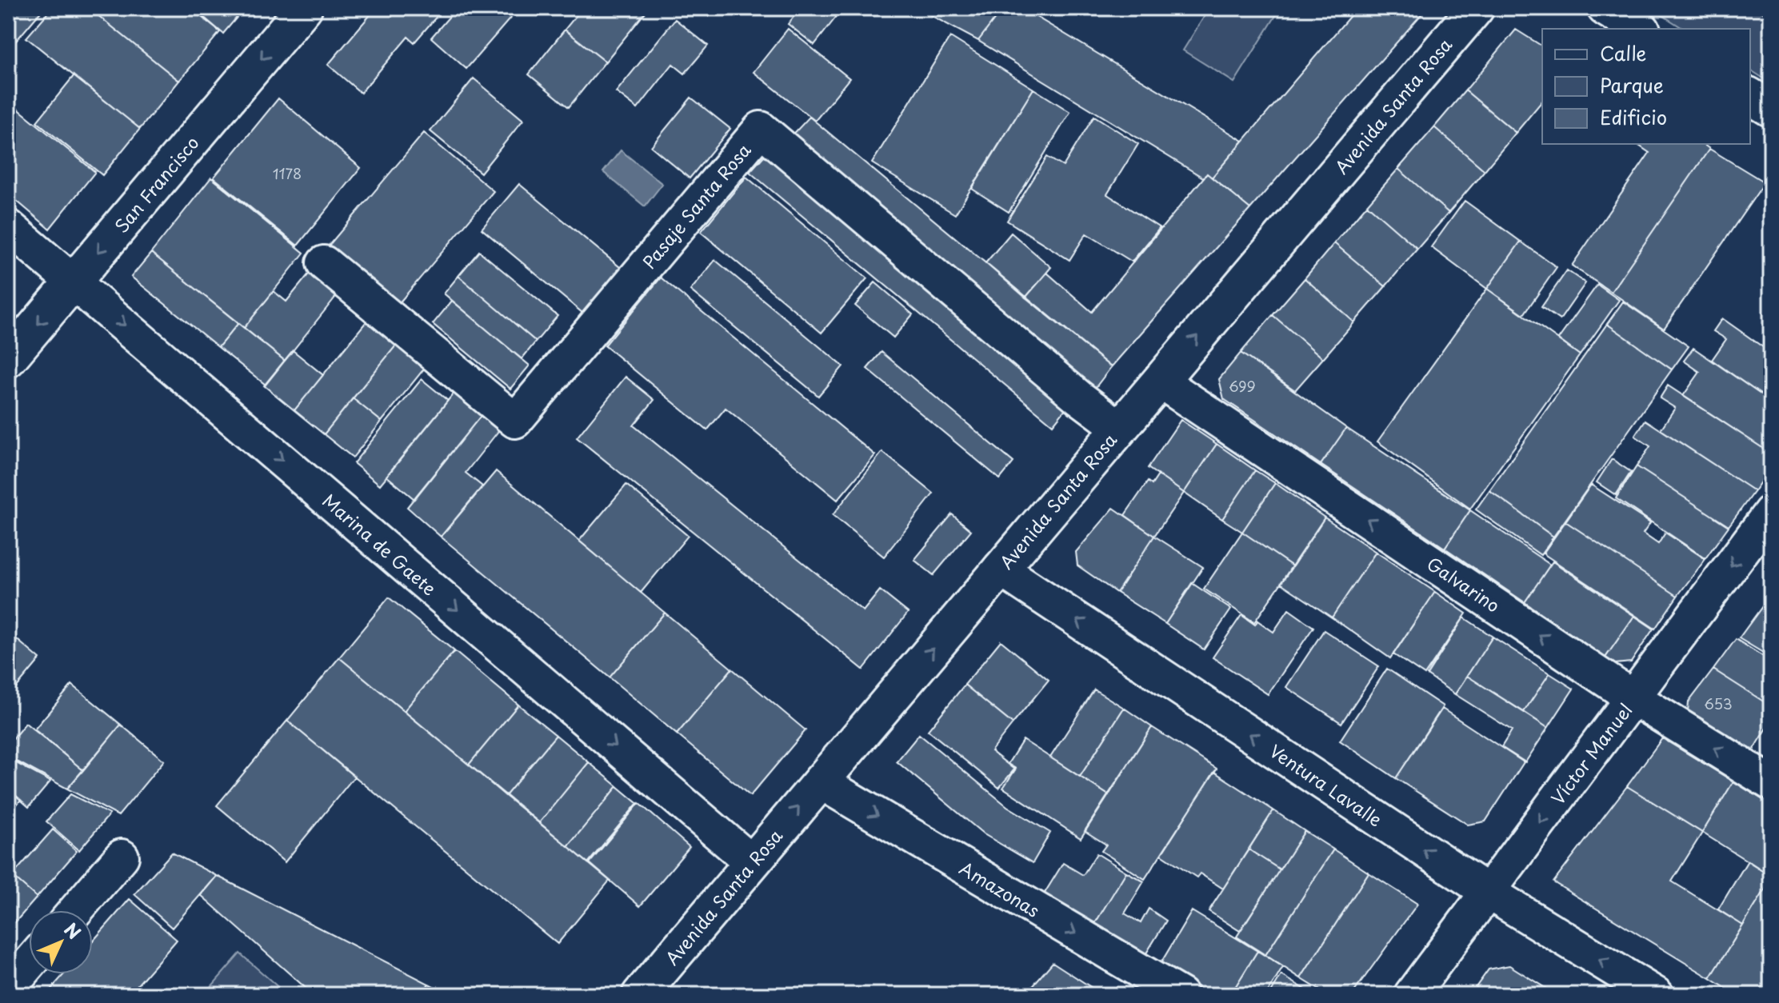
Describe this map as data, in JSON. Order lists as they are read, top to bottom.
{
  "streets": {
    "main road": ["Avenida Santa Rosa", "San Francisco"],
    "street": [
      "Pasaje Santa Rosa",
      "Marina de Gaete",
      "Galvarino",
      "Víctor Manuel",
      "Ventura Lavalle",
      "Amazonas"
    ]
  },
  "crossings": [
    ["Avenida Santa Rosa", "Pasaje Santa Rosa"],
    ["Avenida Santa Rosa", "Marina de Gaete"],
    ["Avenida Santa Rosa", "Galvarino"],
    ["Avenida Santa Rosa", "Ventura Lavalle"],
    ["Avenida Santa Rosa", "Amazonas"],
    ["San Francisco", "Marina de Gaete"],
    ["Galvarino", "Víctor Manuel"],
    ["Víctor Manuel", "Ventura Lavalle"]
  ],
  "one_way": [
    "Avenida Santa Rosa",
    "San Francisco",
    "Marina de Gaete",
    "Galvarino",
    "Víctor Manuel",
    "Ventura Lavalle",
    "Amazonas"
  ],
  "house_numbers": ["1178", "699", "653"],
  "legend": ["Calle", "Parque", "Edificio"],
  "north": "top right"
}
